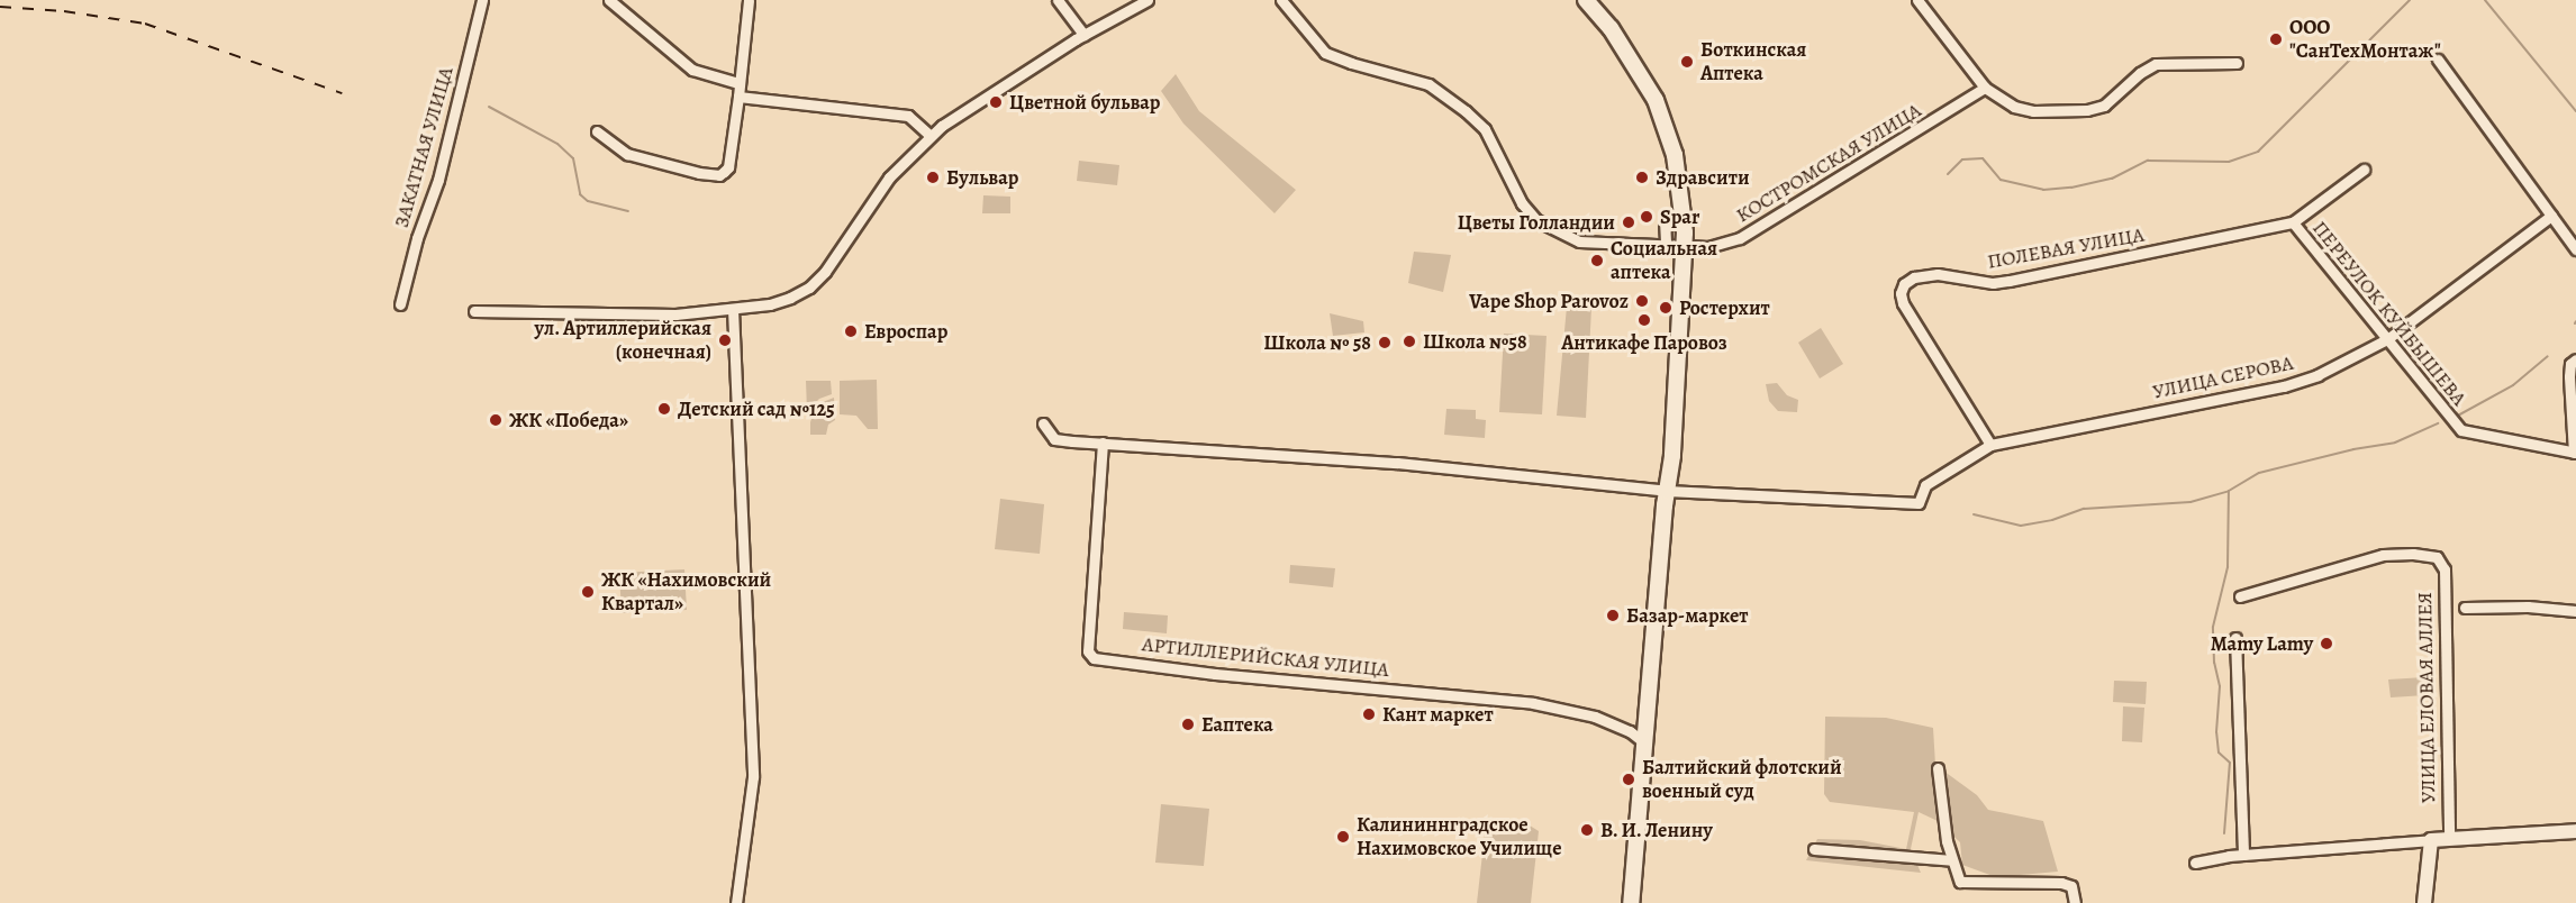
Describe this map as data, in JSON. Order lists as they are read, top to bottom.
{
  "streets": {
    "street": [
      "ЗАКАТНАЯ УЛИЦА",
      "КОСТРОМСКАЯ УЛИЦА",
      "ПОЛЕВАЯ УЛИЦА",
      "ПЕРЕУЛОК КУЙБЫШЕВА",
      "УЛИЦА СЕРОВА",
      "АРТИЛЛЕРИЙСКАЯ УЛИЦА",
      "УЛИЦА ЕЛОВАЯ АЛЛЕЯ"
    ]
  },
  "crossings": [
    ["ПОЛЕВАЯ УЛИЦА", "ПЕРЕУЛОК КУЙБЫШЕВА"],
    ["ПОЛЕВАЯ УЛИЦА", "УЛИЦА СЕРОВА"],
    ["ПЕРЕУЛОК КУЙБЫШЕВА", "УЛИЦА СЕРОВА"]
  ],
  "places": [
    "ООО \"СанТехМонтаж\"",
    "Боткинская Аптека",
    "Цветной бульвар",
    "Бульвар",
    "Здравсити",
    "Spar",
    "Цветы Голландии",
    "Социальная аптека",
    "Vape Shop Parovoz",
    "Ростерхит",
    "Антикафе Паровоз",
    "Евроспар",
    "ул. Артиллерийская (конечная)",
    "Школа №58",
    "Школа № 58",
    "Детский сад №125",
    "ЖК «Победа»",
    "ЖК «Нахимовский Квартал»",
    "Базар-маркет",
    "Mamy Lamy",
    "Кант маркет",
    "Еаптека",
    "Балтийский флотский военный суд",
    "В. И. Ленину",
    "Калининнградское Нахимовское Училище"
  ]
}
